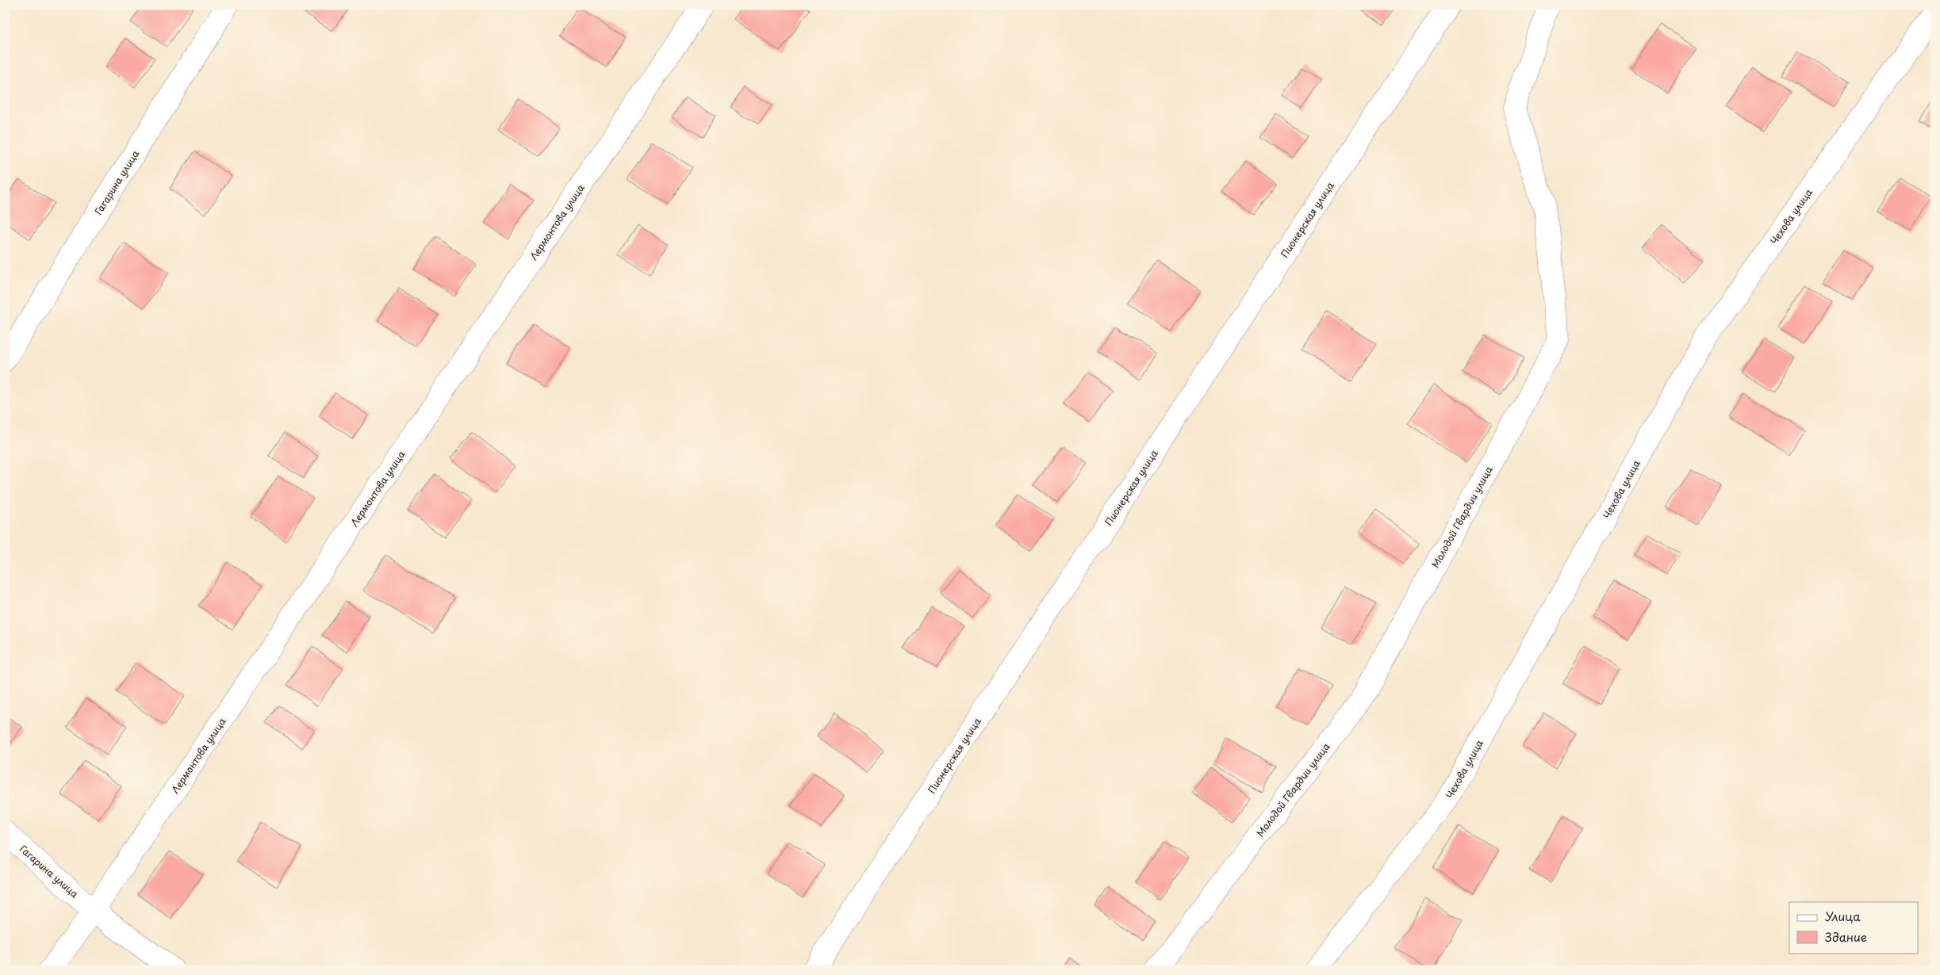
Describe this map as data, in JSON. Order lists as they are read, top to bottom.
{
  "streets": {
    "street": [
      "Гагарина улица",
      "Чехова улица",
      "Пионерская улица",
      "Лермонтова улица",
      "Молодой Гвардии улица"
    ]
  },
  "crossings": [
    ["Гагарина улица", "Лермонтова улица"]
  ],
  "legend": ["Улица", "Здание"]
}
